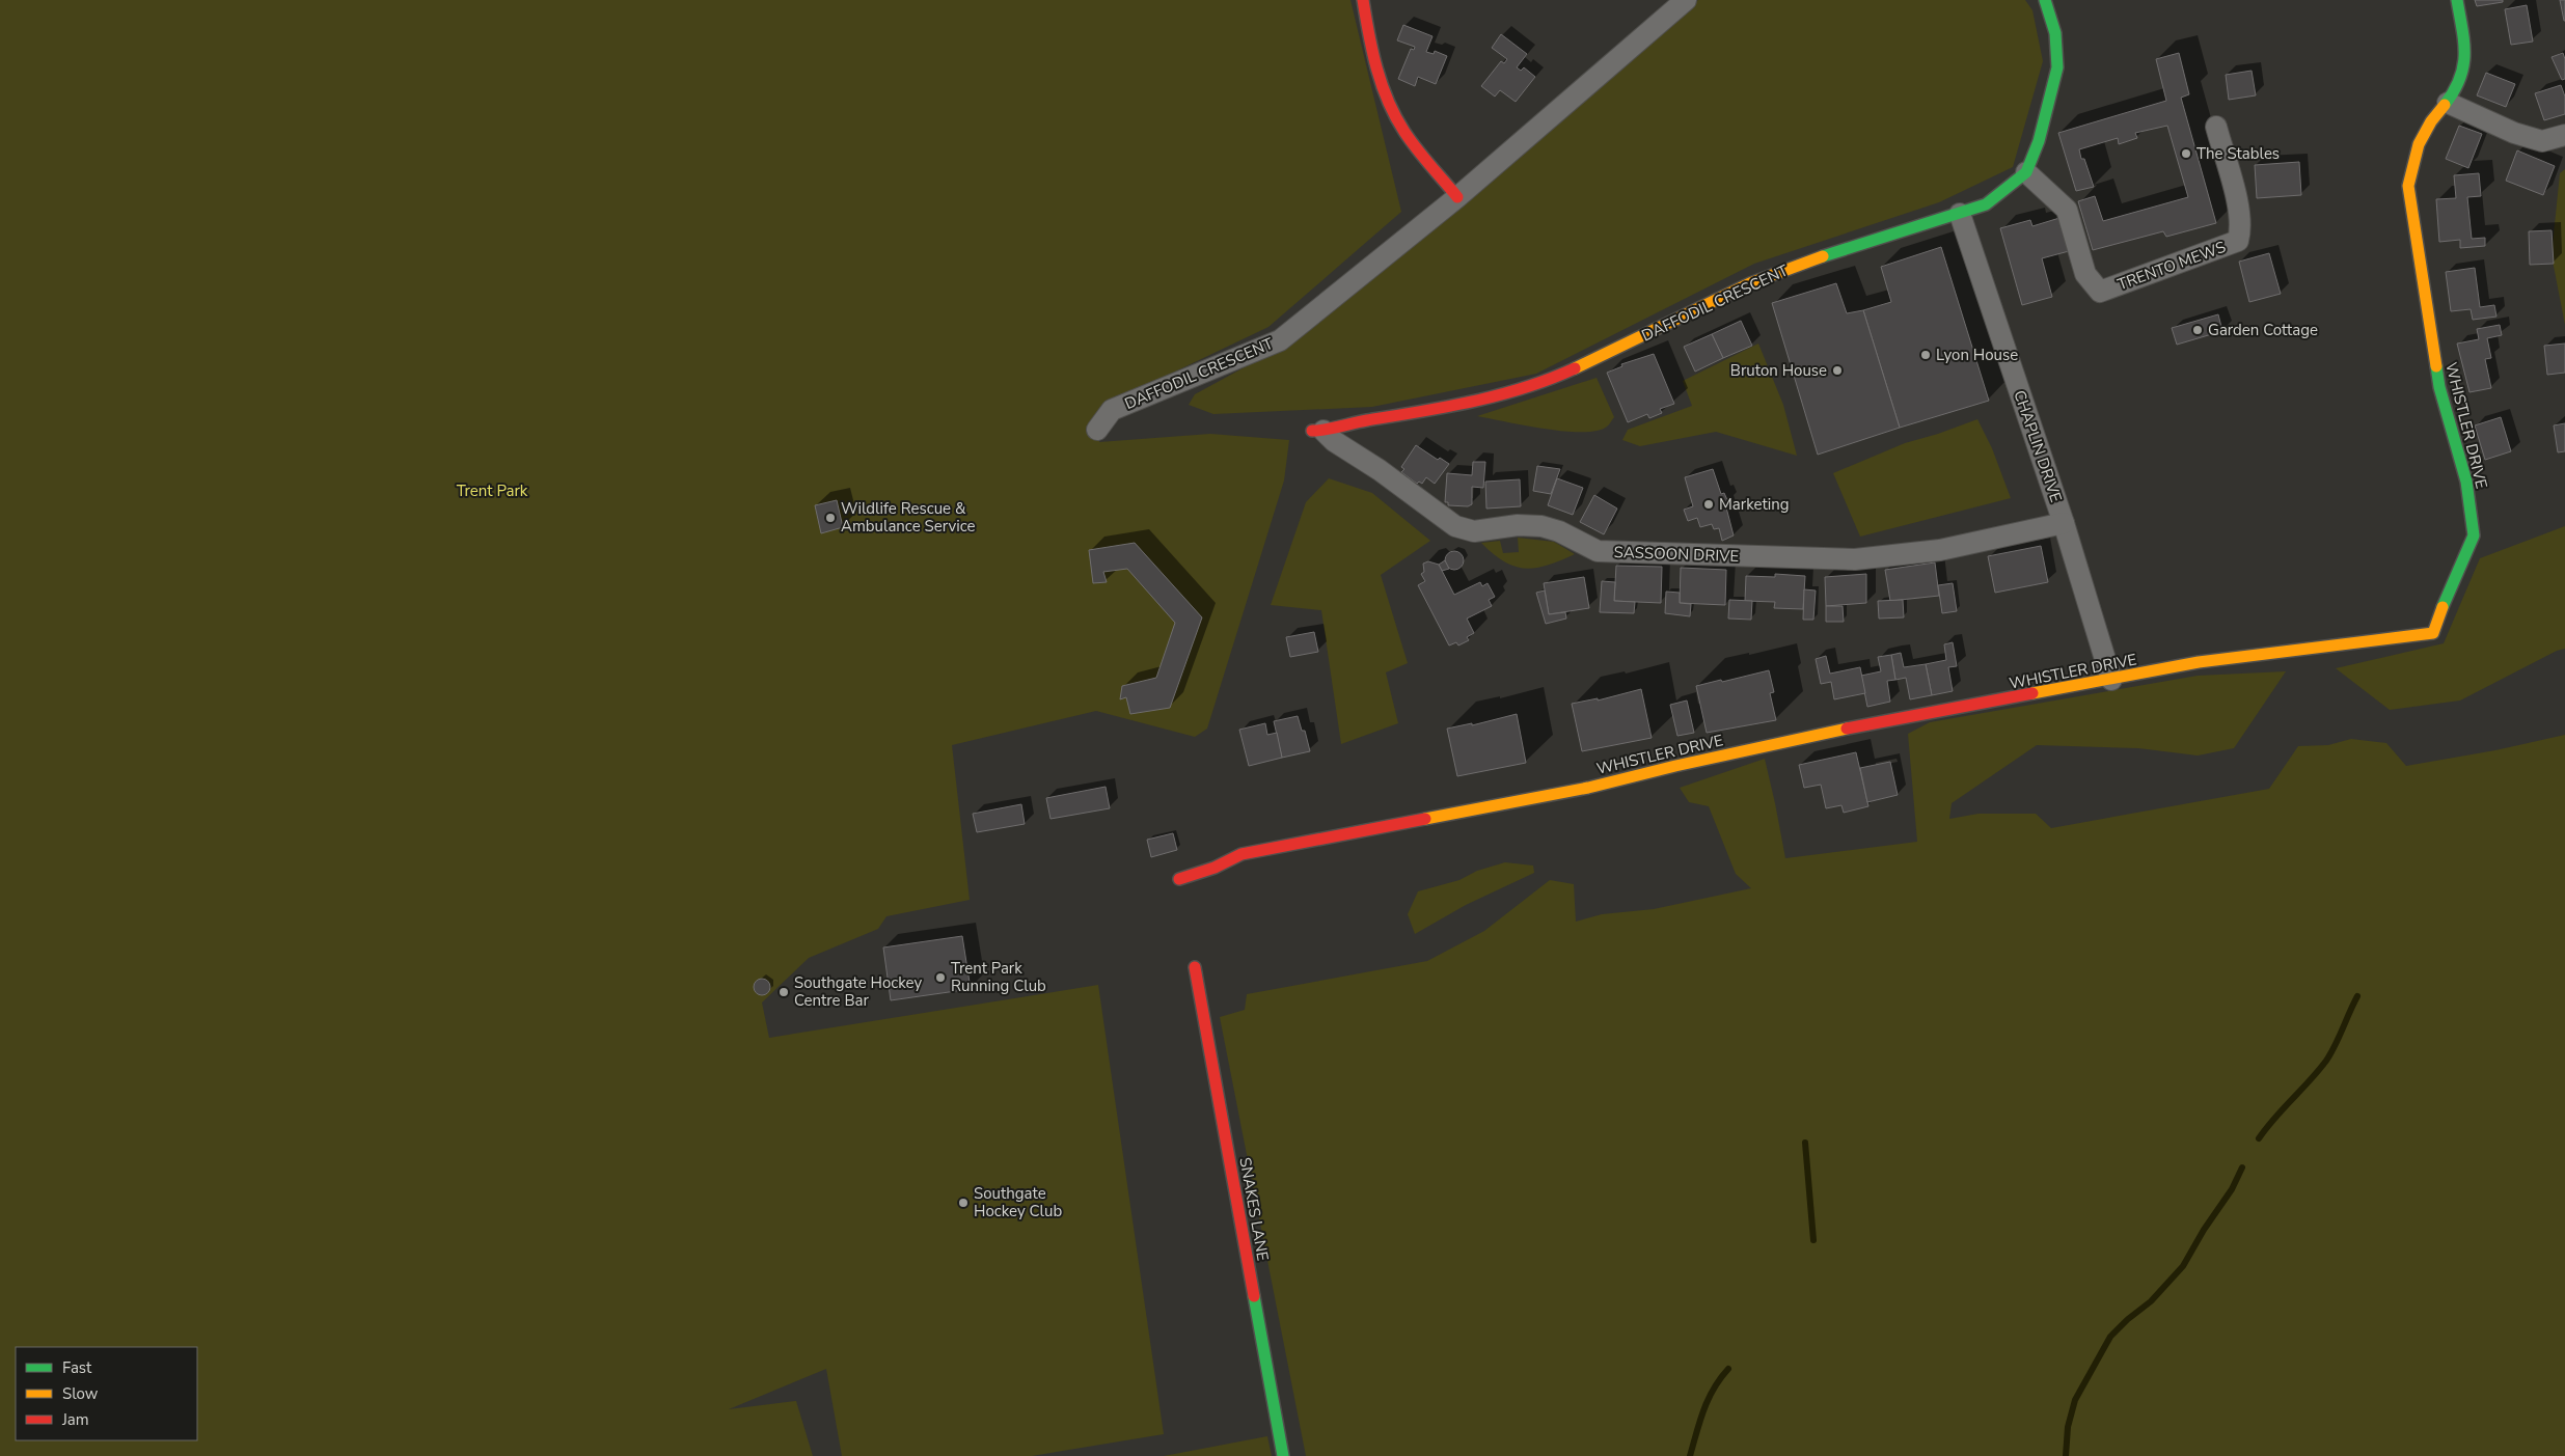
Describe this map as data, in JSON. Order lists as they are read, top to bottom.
{
  "streets": {
    "street": [
      "TRENTO MEWS",
      "DAFFODIL CRESCENT",
      "WHISTLER DRIVE",
      "CHAPLIN DRIVE",
      "SASSOON DRIVE",
      "SNAKES LANE"
    ]
  },
  "crossings": [
    ["TRENTO MEWS", "DAFFODIL CRESCENT"],
    ["DAFFODIL CRESCENT", "CHAPLIN DRIVE"],
    ["DAFFODIL CRESCENT", "SASSOON DRIVE"],
    ["WHISTLER DRIVE", "CHAPLIN DRIVE"],
    ["CHAPLIN DRIVE", "SASSOON DRIVE"]
  ],
  "parks": ["Trent Park"],
  "places": [
    "The Stables",
    "Garden Cottage",
    "Lyon House",
    "Bruton House",
    "Marketing",
    "Wildlife Rescue & Ambulance Service",
    "Trent Park Running Club",
    "Southgate Hockey Centre Bar",
    "Southgate Hockey Club"
  ],
  "legend": ["Fast", "Slow", "Jam"]
}
